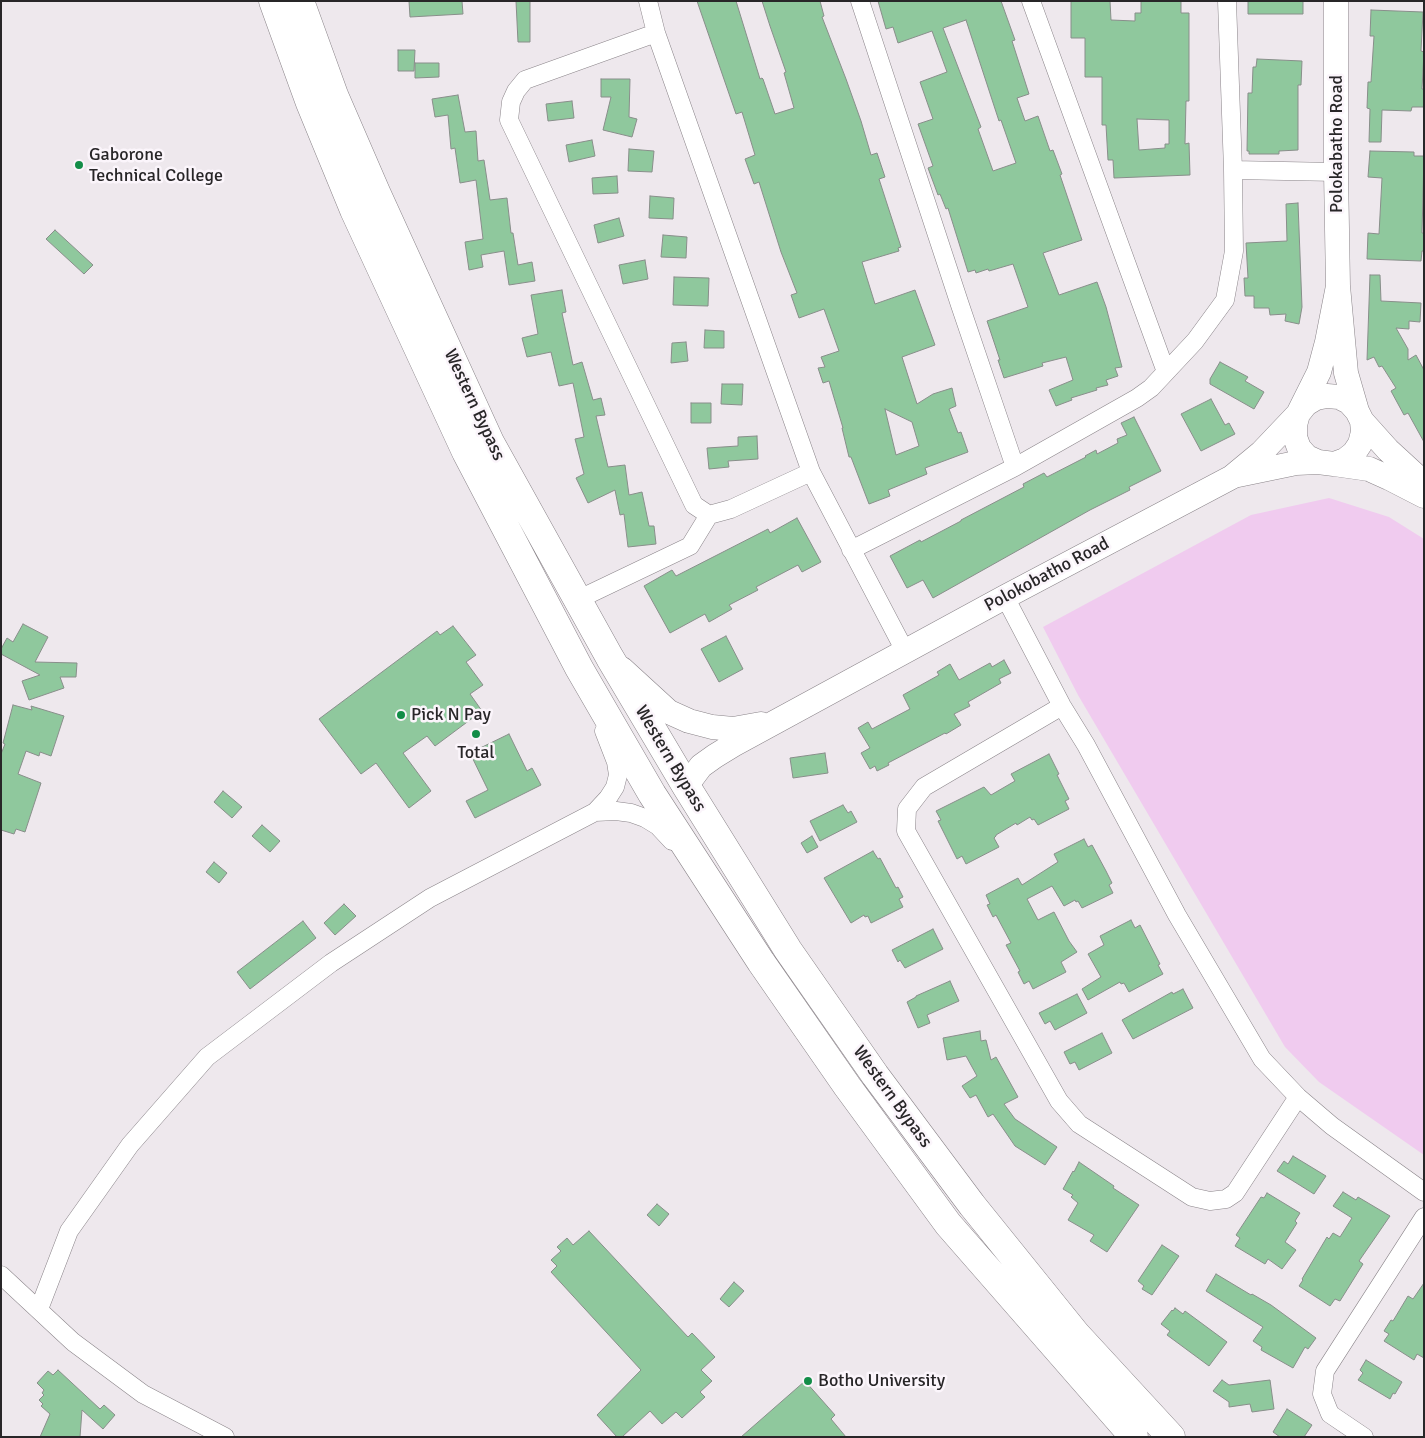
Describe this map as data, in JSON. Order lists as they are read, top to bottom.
{
  "streets": {
    "highway": ["Western Bypass"],
    "street": ["Polokabatho Road", "Polokobatho Road"]
  },
  "crossings": [
    ["Western Bypass", "Polokobatho Road"]
  ],
  "places": [
    "Gaborone Technical College",
    "Pick N Pay",
    "Total",
    "Botho University"
  ]
}
